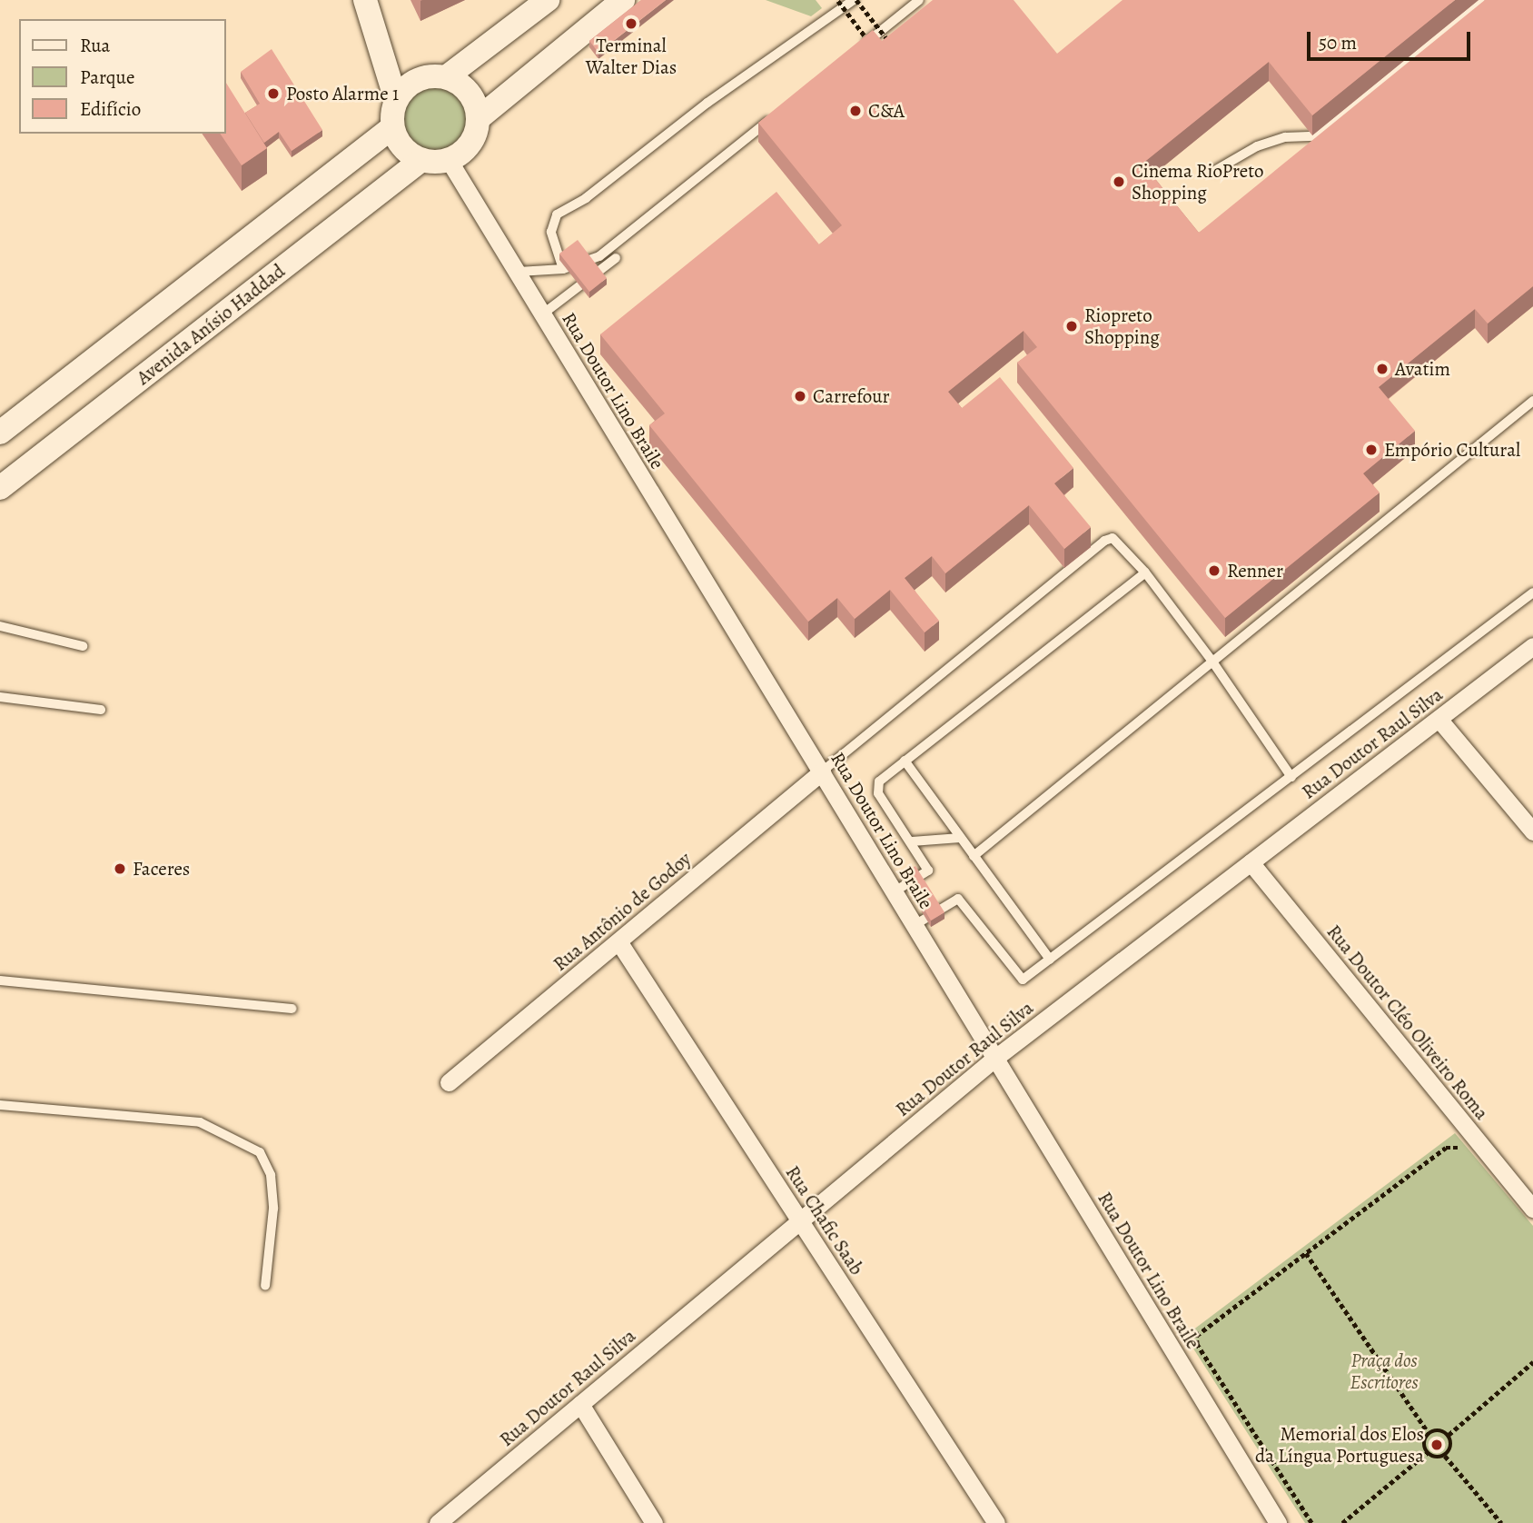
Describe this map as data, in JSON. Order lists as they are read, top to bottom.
{
  "streets": {
    "main road": ["Avenida Anísio Haddad"],
    "street": [
      "Rua Doutor Lino Braile",
      "Rua Doutor Raul Silva",
      "Rua Antônio de Godoy",
      "Rua Doutor Cléo Oliveiro Roma",
      "Rua Chafic Saab"
    ]
  },
  "crossings": [
    ["Avenida Anísio Haddad", "Rua Doutor Lino Braile"],
    ["Rua Doutor Lino Braile", "Rua Doutor Raul Silva"],
    ["Rua Doutor Lino Braile", "Rua Antônio de Godoy"],
    ["Rua Doutor Raul Silva", "Rua Doutor Cléo Oliveiro Roma"],
    ["Rua Doutor Raul Silva", "Rua Chafic Saab"],
    ["Rua Antônio de Godoy", "Rua Chafic Saab"]
  ],
  "parks": ["Praça dos Escritores"],
  "places": [
    "Terminal Walter Dias",
    "Posto Alarme 1",
    "C&A",
    "Cinema RioPreto Shopping",
    "Riopreto Shopping",
    "Avatim",
    "Carrefour",
    "Empório Cultural",
    "Renner",
    "Faceres",
    "Memorial dos Elos da Língua Portuguesa"
  ],
  "legend": ["Rua", "Parque", "Edifício"],
  "scale_bar": "50 m"
}
